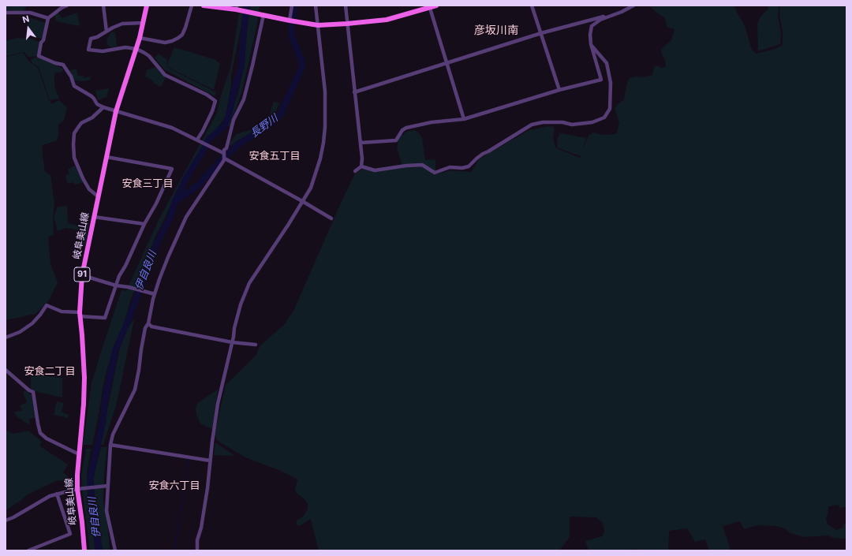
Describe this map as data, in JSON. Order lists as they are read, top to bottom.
{
  "streets": {
    "main road": ["岐阜美山線", "91"]
  },
  "districts": [
    "彦坂川南",
    "安食五丁目",
    "安食三丁目",
    "安食二丁目",
    "安食六丁目"
  ],
  "water": ["長野川", "伊自良川"],
  "north": "top"
}
